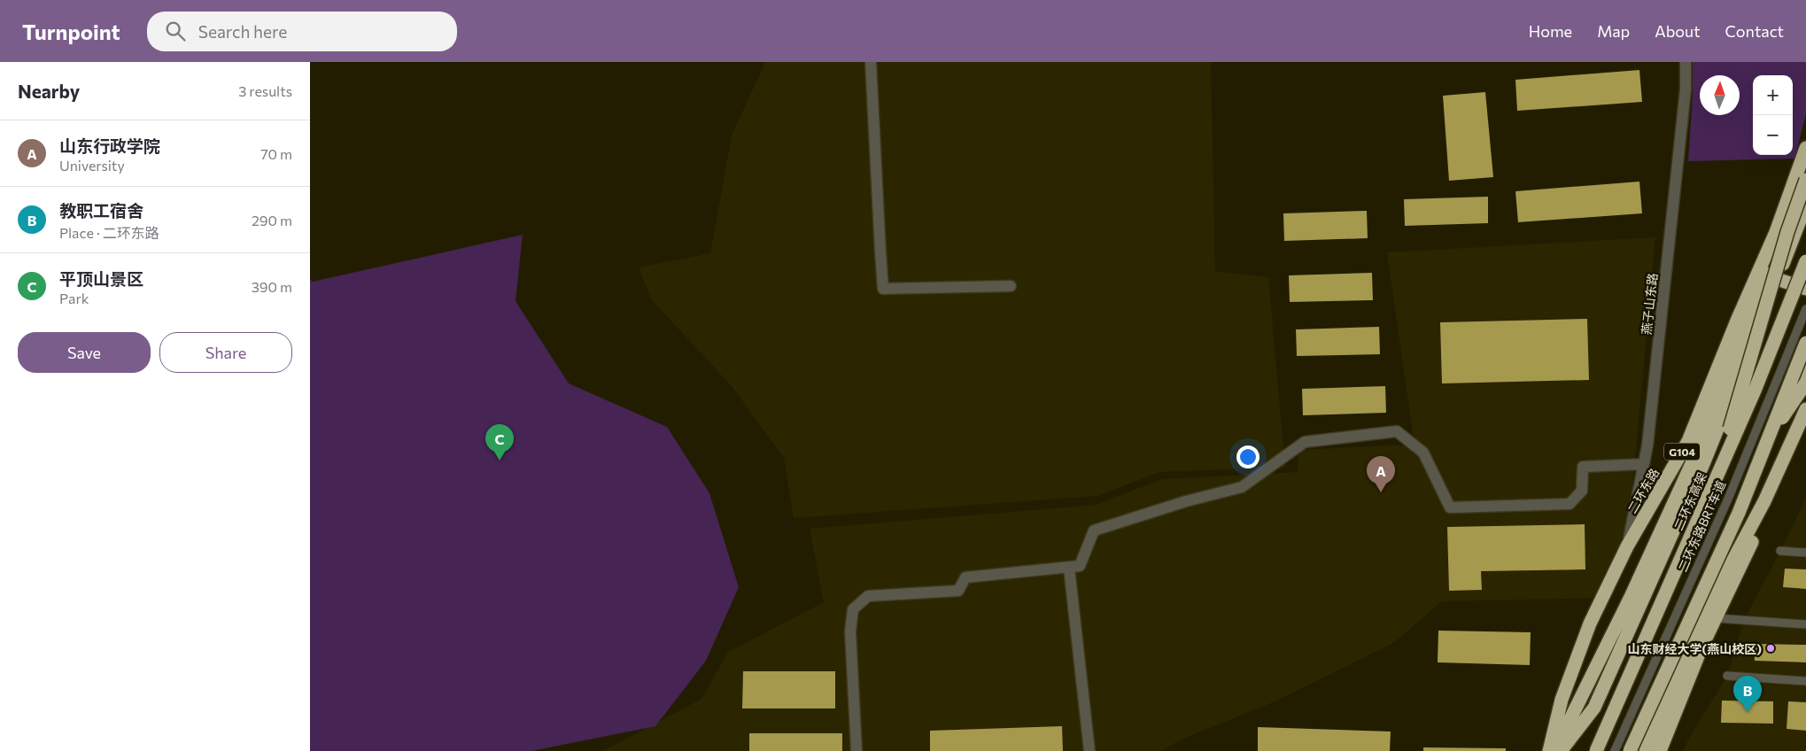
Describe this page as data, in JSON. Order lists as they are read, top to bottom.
{
  "streets": {
    "highway": ["G104", "二环东路", "二环东高架"],
    "street": ["燕子山东路"],
    "lane": ["二环东路BRT车道"]
  },
  "crossings": [
    ["燕子山东路", "二环东路"]
  ],
  "places": ["山东财经大学(燕山校区)"],
  "north": "top",
  "page": {
    "header": "Turnpoint",
    "search": "Search here",
    "nav": [
      "Home",
      "Map",
      "About",
      "Contact"
    ],
    "heading": ["Nearby", "3 results"],
    "map_buttons": ["+", "−"],
    "list": [
      {
        "mark": "A",
        "name": "山东行政学院",
        "note": "University",
        "value": "70 m"
      },
      {
        "mark": "B",
        "name": "教职工宿舍",
        "note": "Place · 二环东路",
        "value": "290 m"
      },
      {
        "mark": "C",
        "name": "平顶山景区",
        "note": "Park",
        "value": "390 m"
      }
    ],
    "buttons": ["Save", "Share"],
    "pins": ["C", "A", "B"]
  }
}
